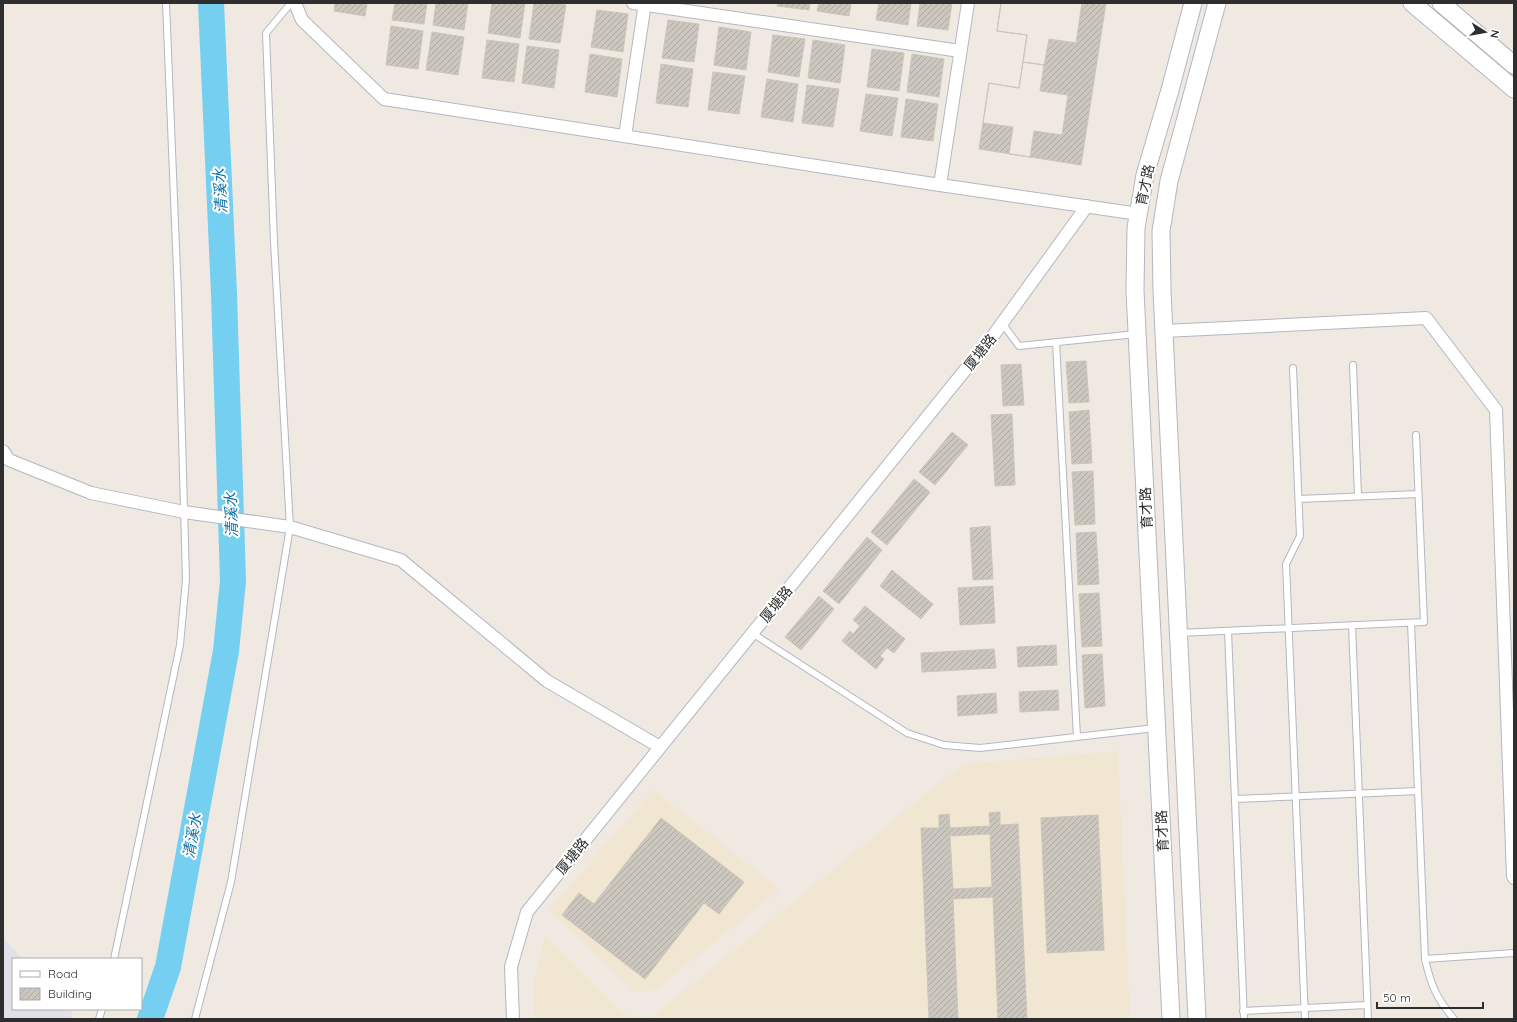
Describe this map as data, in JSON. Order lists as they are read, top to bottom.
{
  "streets": {
    "main road": ["育才路"],
    "street": ["厦塘路"]
  },
  "water": ["清溪水"],
  "legend": ["Road", "Building"],
  "scale_bar": "50 m",
  "north": "right"
}
